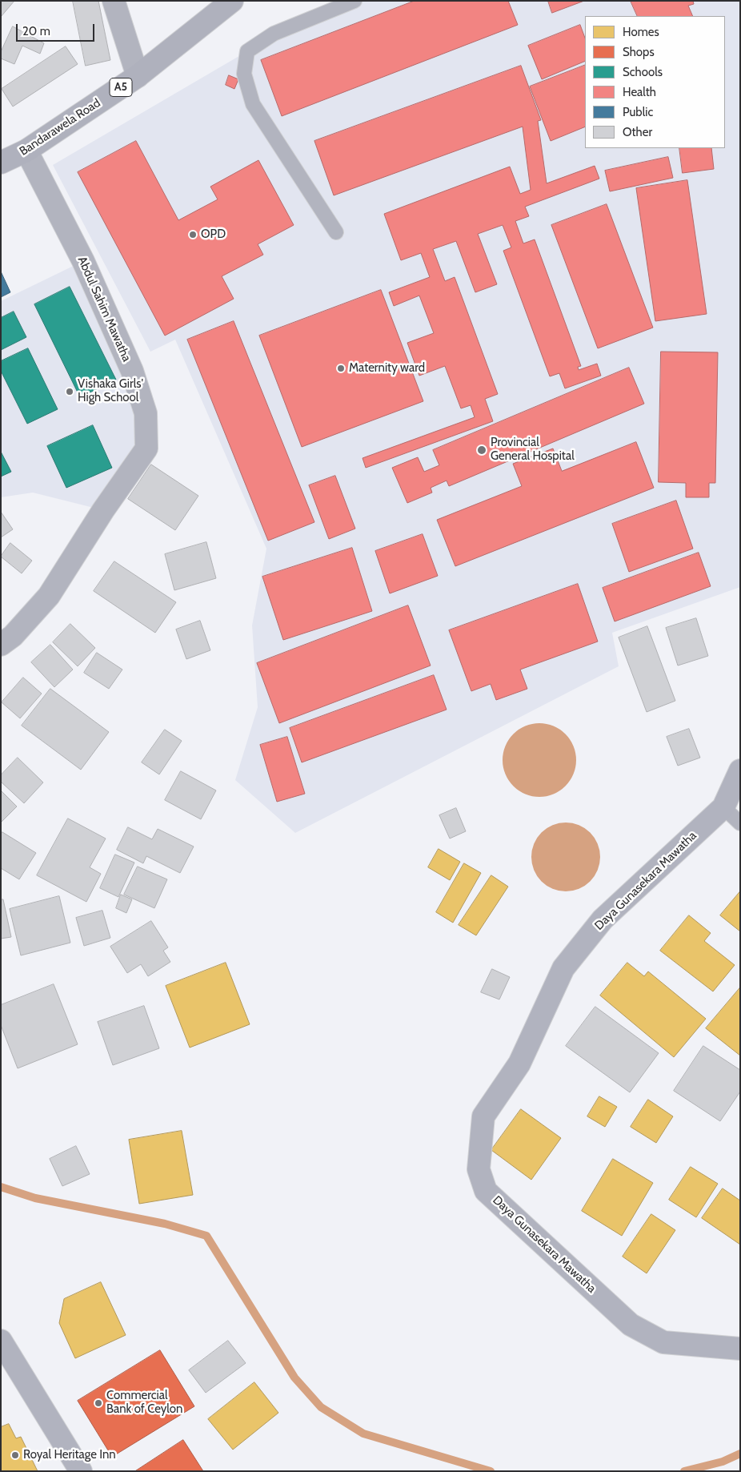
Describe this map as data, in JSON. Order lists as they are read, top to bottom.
{
  "streets": {
    "highway": ["A5", "Bandarawela Road"],
    "street": ["Abdul Sahim Mawatha", "Daya Gunasekara Mawatha"]
  },
  "crossings": [
    ["Bandarawela Road", "Abdul Sahim Mawatha"]
  ],
  "places": [
    "OPD",
    "Maternity ward",
    "Vishaka Girls' High School",
    "Provincial General Hospital",
    "Commercial Bank of Ceylon",
    "Royal Heritage Inn"
  ],
  "legend": [
    "Homes",
    "Shops",
    "Schools",
    "Health",
    "Public",
    "Other"
  ],
  "scale_bar": "20 m"
}
